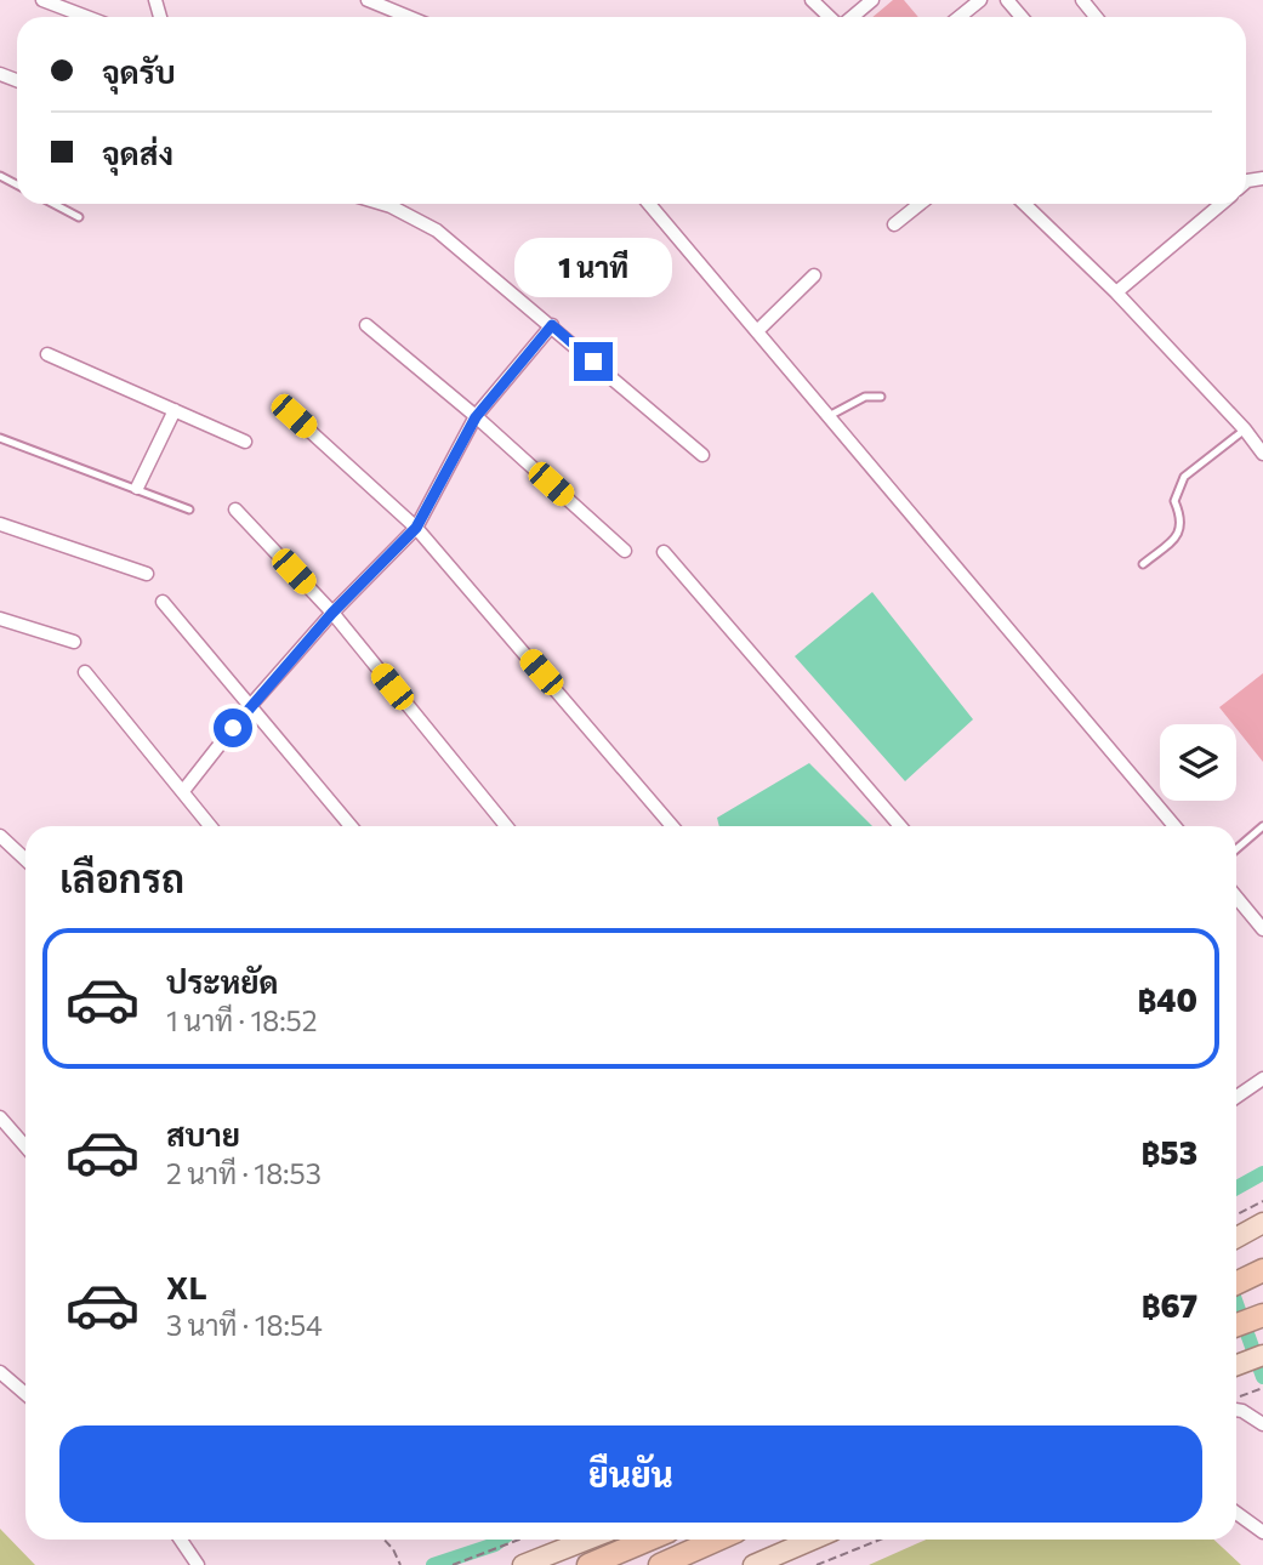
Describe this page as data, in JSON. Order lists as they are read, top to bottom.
{
  "page": {
    "banner": ["จุดรับ", "จุดส่ง"],
    "bubble": "1 นาที",
    "heading": "เลือกรถ",
    "list": [
      {
        "name": "ประหยัด",
        "note": "1 นาที · 18:52",
        "value": "฿40"
      },
      {
        "name": "สบาย",
        "note": "2 นาที · 18:53",
        "value": "฿53"
      },
      {
        "name": "XL",
        "note": "3 นาที · 18:54",
        "value": "฿67"
      }
    ],
    "buttons": "ยืนยัน"
  }
}
